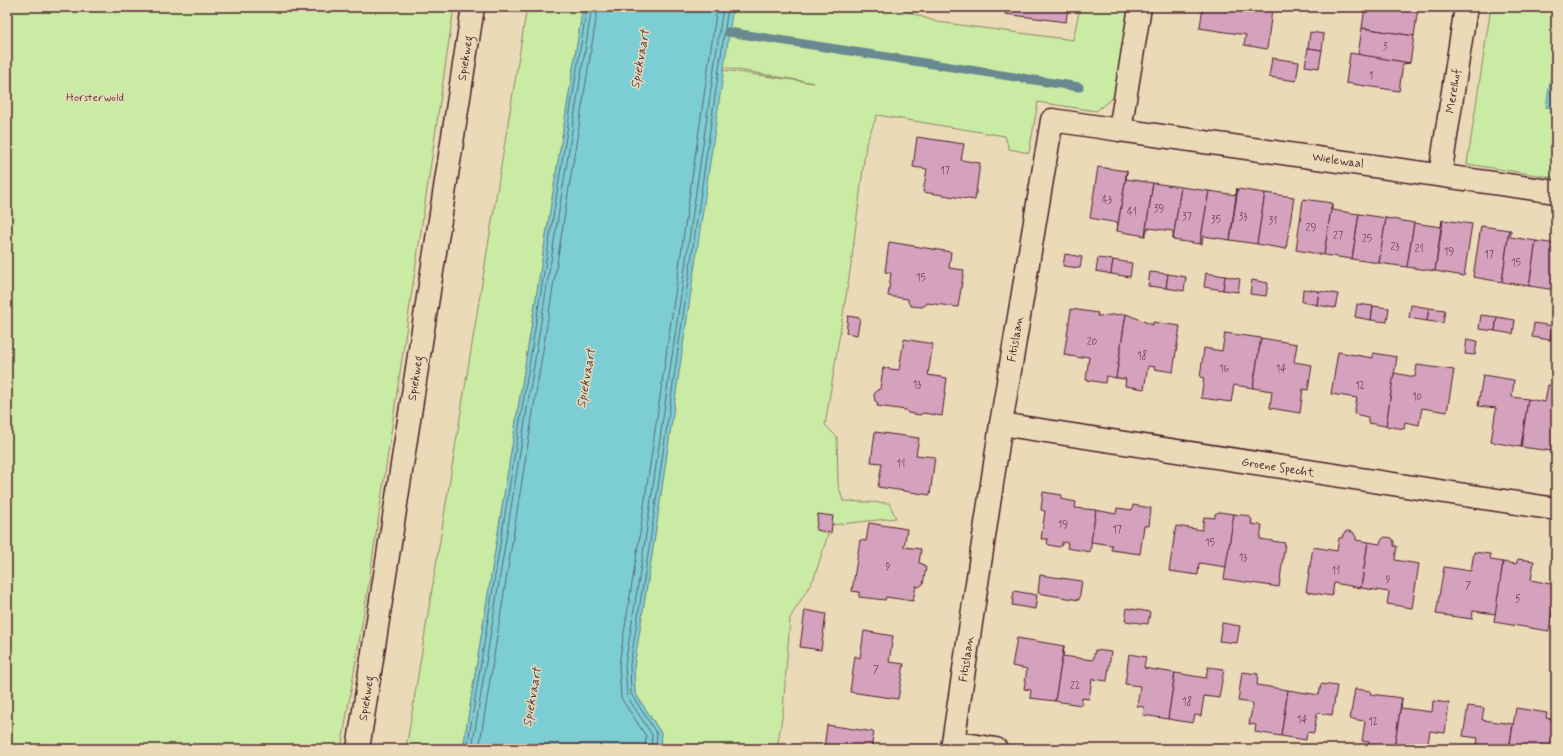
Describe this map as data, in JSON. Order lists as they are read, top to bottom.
{
  "streets": {
    "street": [
      "Spiekweg",
      "Merelhof",
      "Wielewaal",
      "Fitislaan",
      "Groene Specht"
    ]
  },
  "crossings": [
    ["Merelhof", "Wielewaal"],
    ["Wielewaal", "Fitislaan"],
    ["Fitislaan", "Groene Specht"]
  ],
  "water": ["Spiekvaart"],
  "parks": ["Horsterwold"],
  "house_numbers": [
    "3",
    "1",
    "17",
    "43",
    "39",
    "41",
    "37",
    "33",
    "35",
    "31",
    "29",
    "27",
    "25",
    "23",
    "21",
    "19",
    "17",
    "15",
    "15",
    "20",
    "18",
    "16",
    "14",
    "13",
    "12",
    "10",
    "11",
    "19",
    "17",
    "15",
    "13",
    "9",
    "11",
    "9",
    "7",
    "5",
    "7",
    "22",
    "18",
    "14",
    "12"
  ]
}
